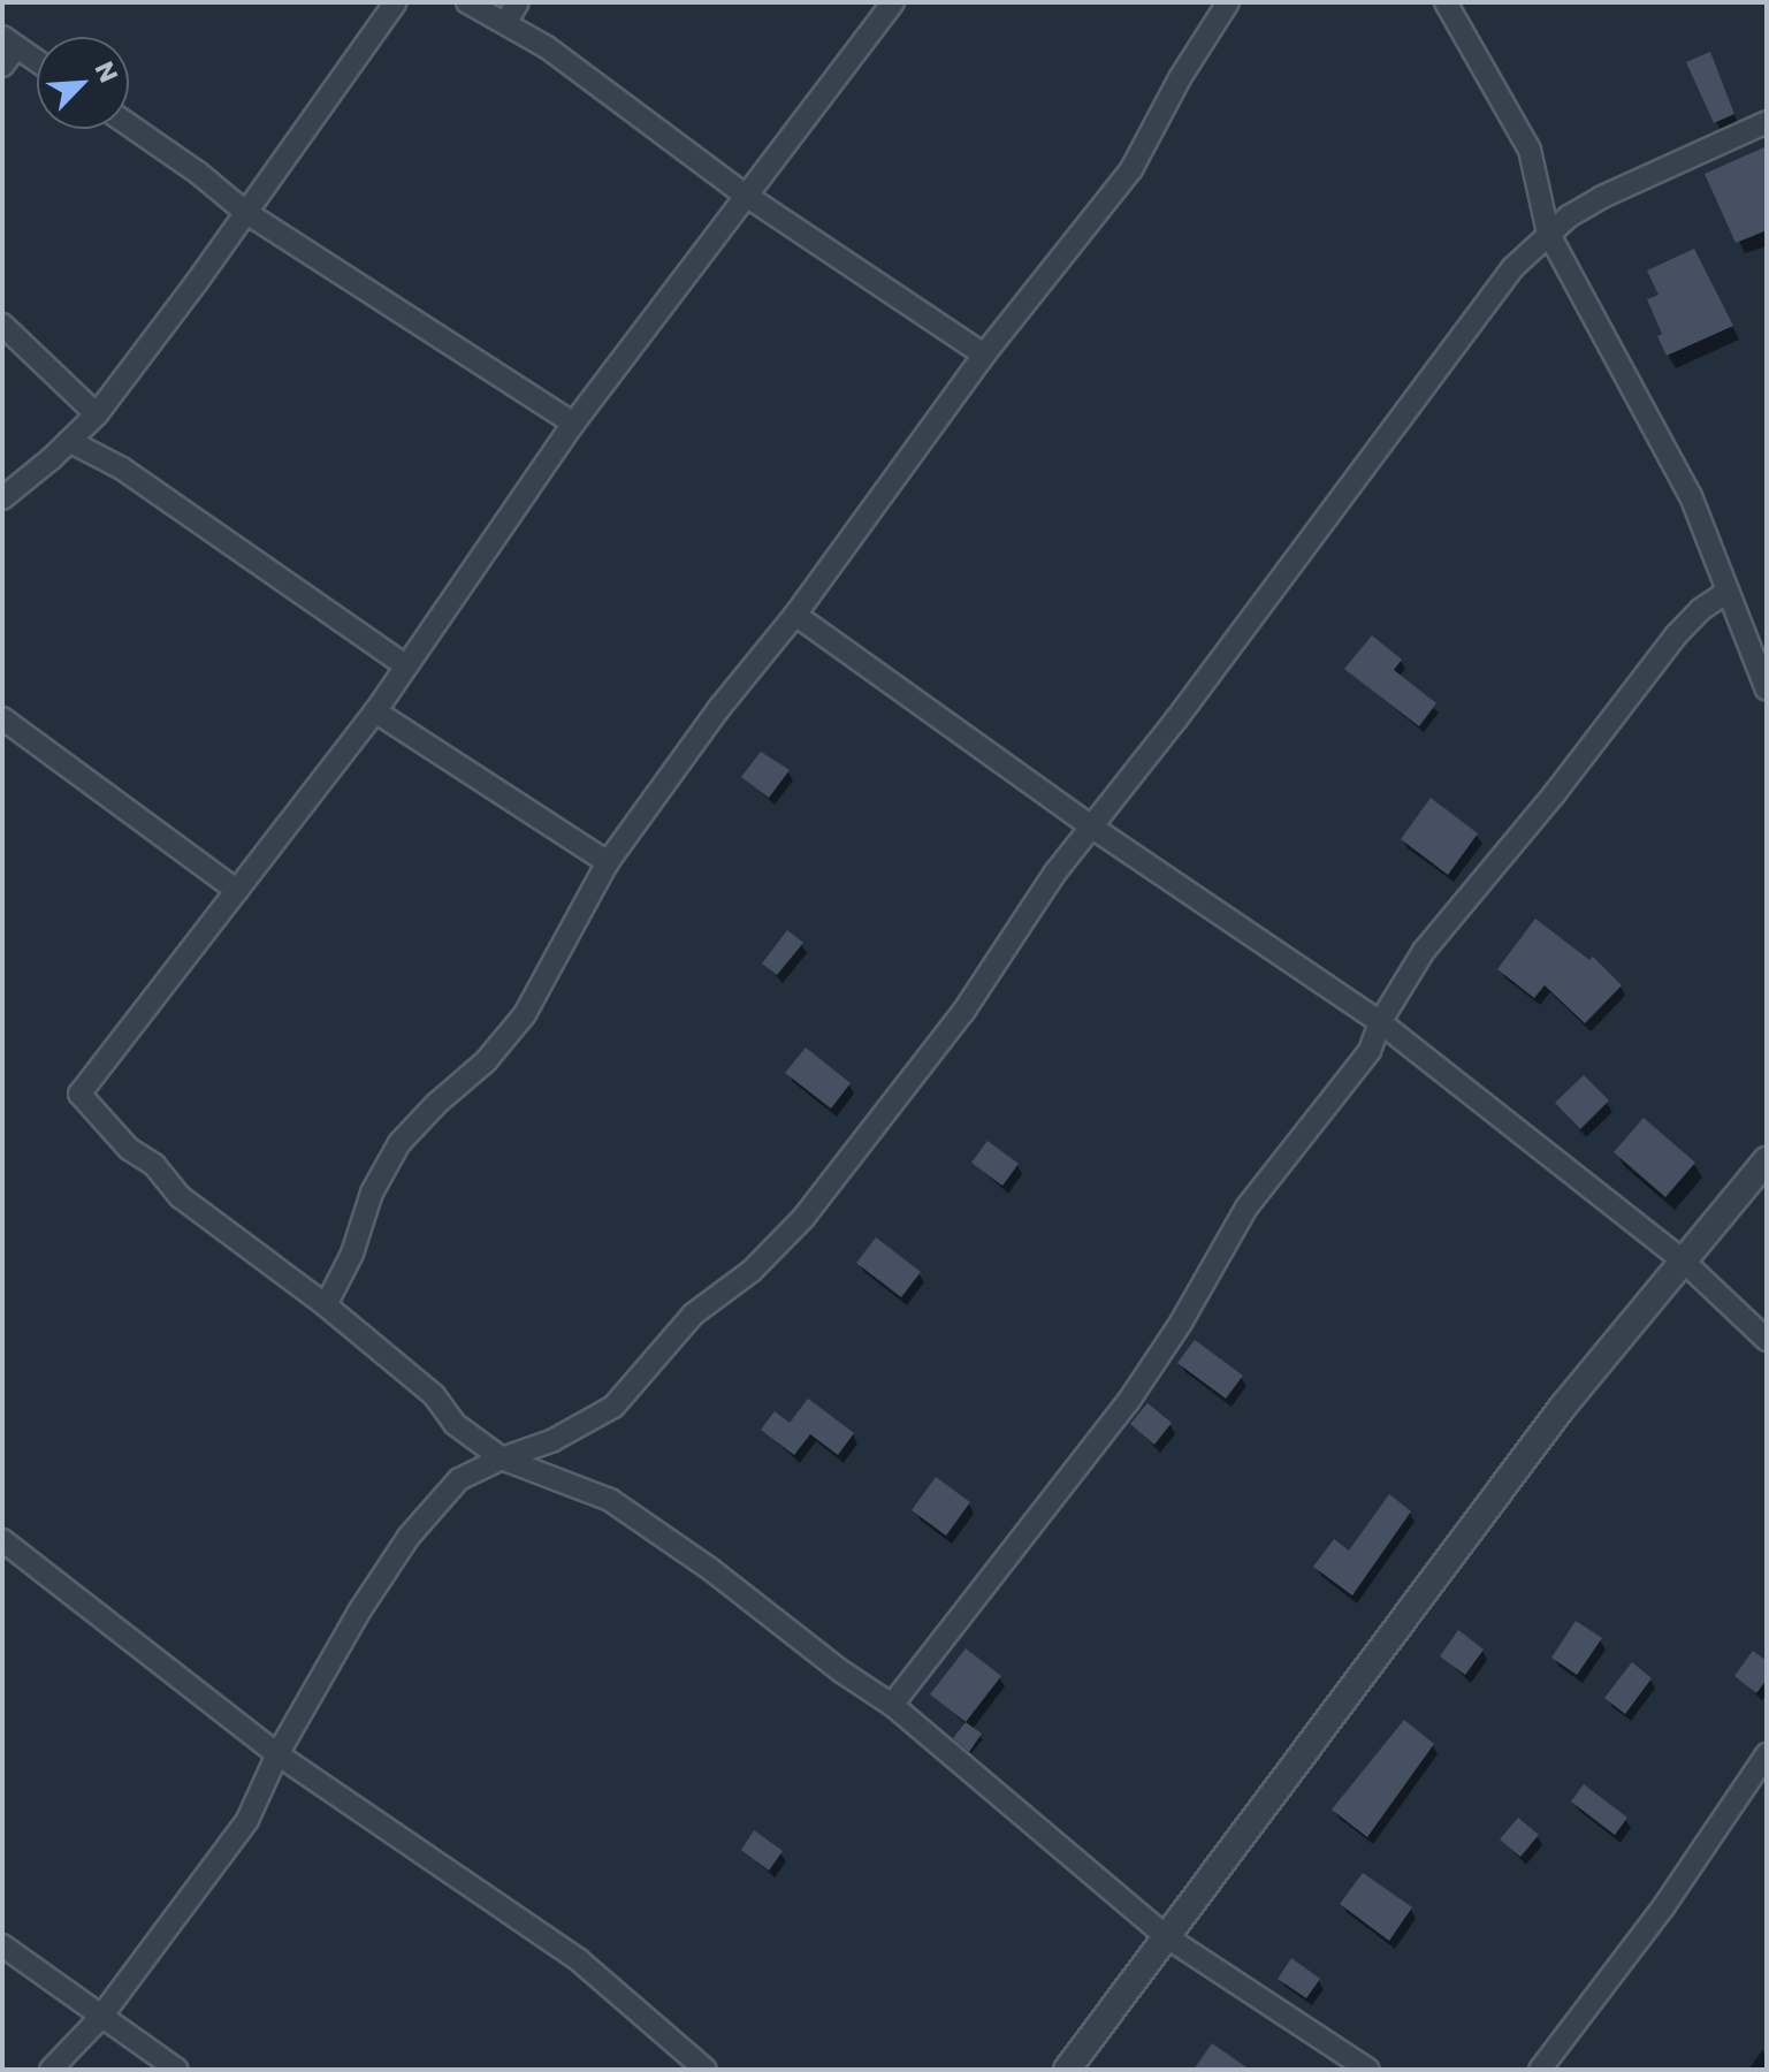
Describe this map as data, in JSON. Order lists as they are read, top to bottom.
{
  "north": "top right"
}
